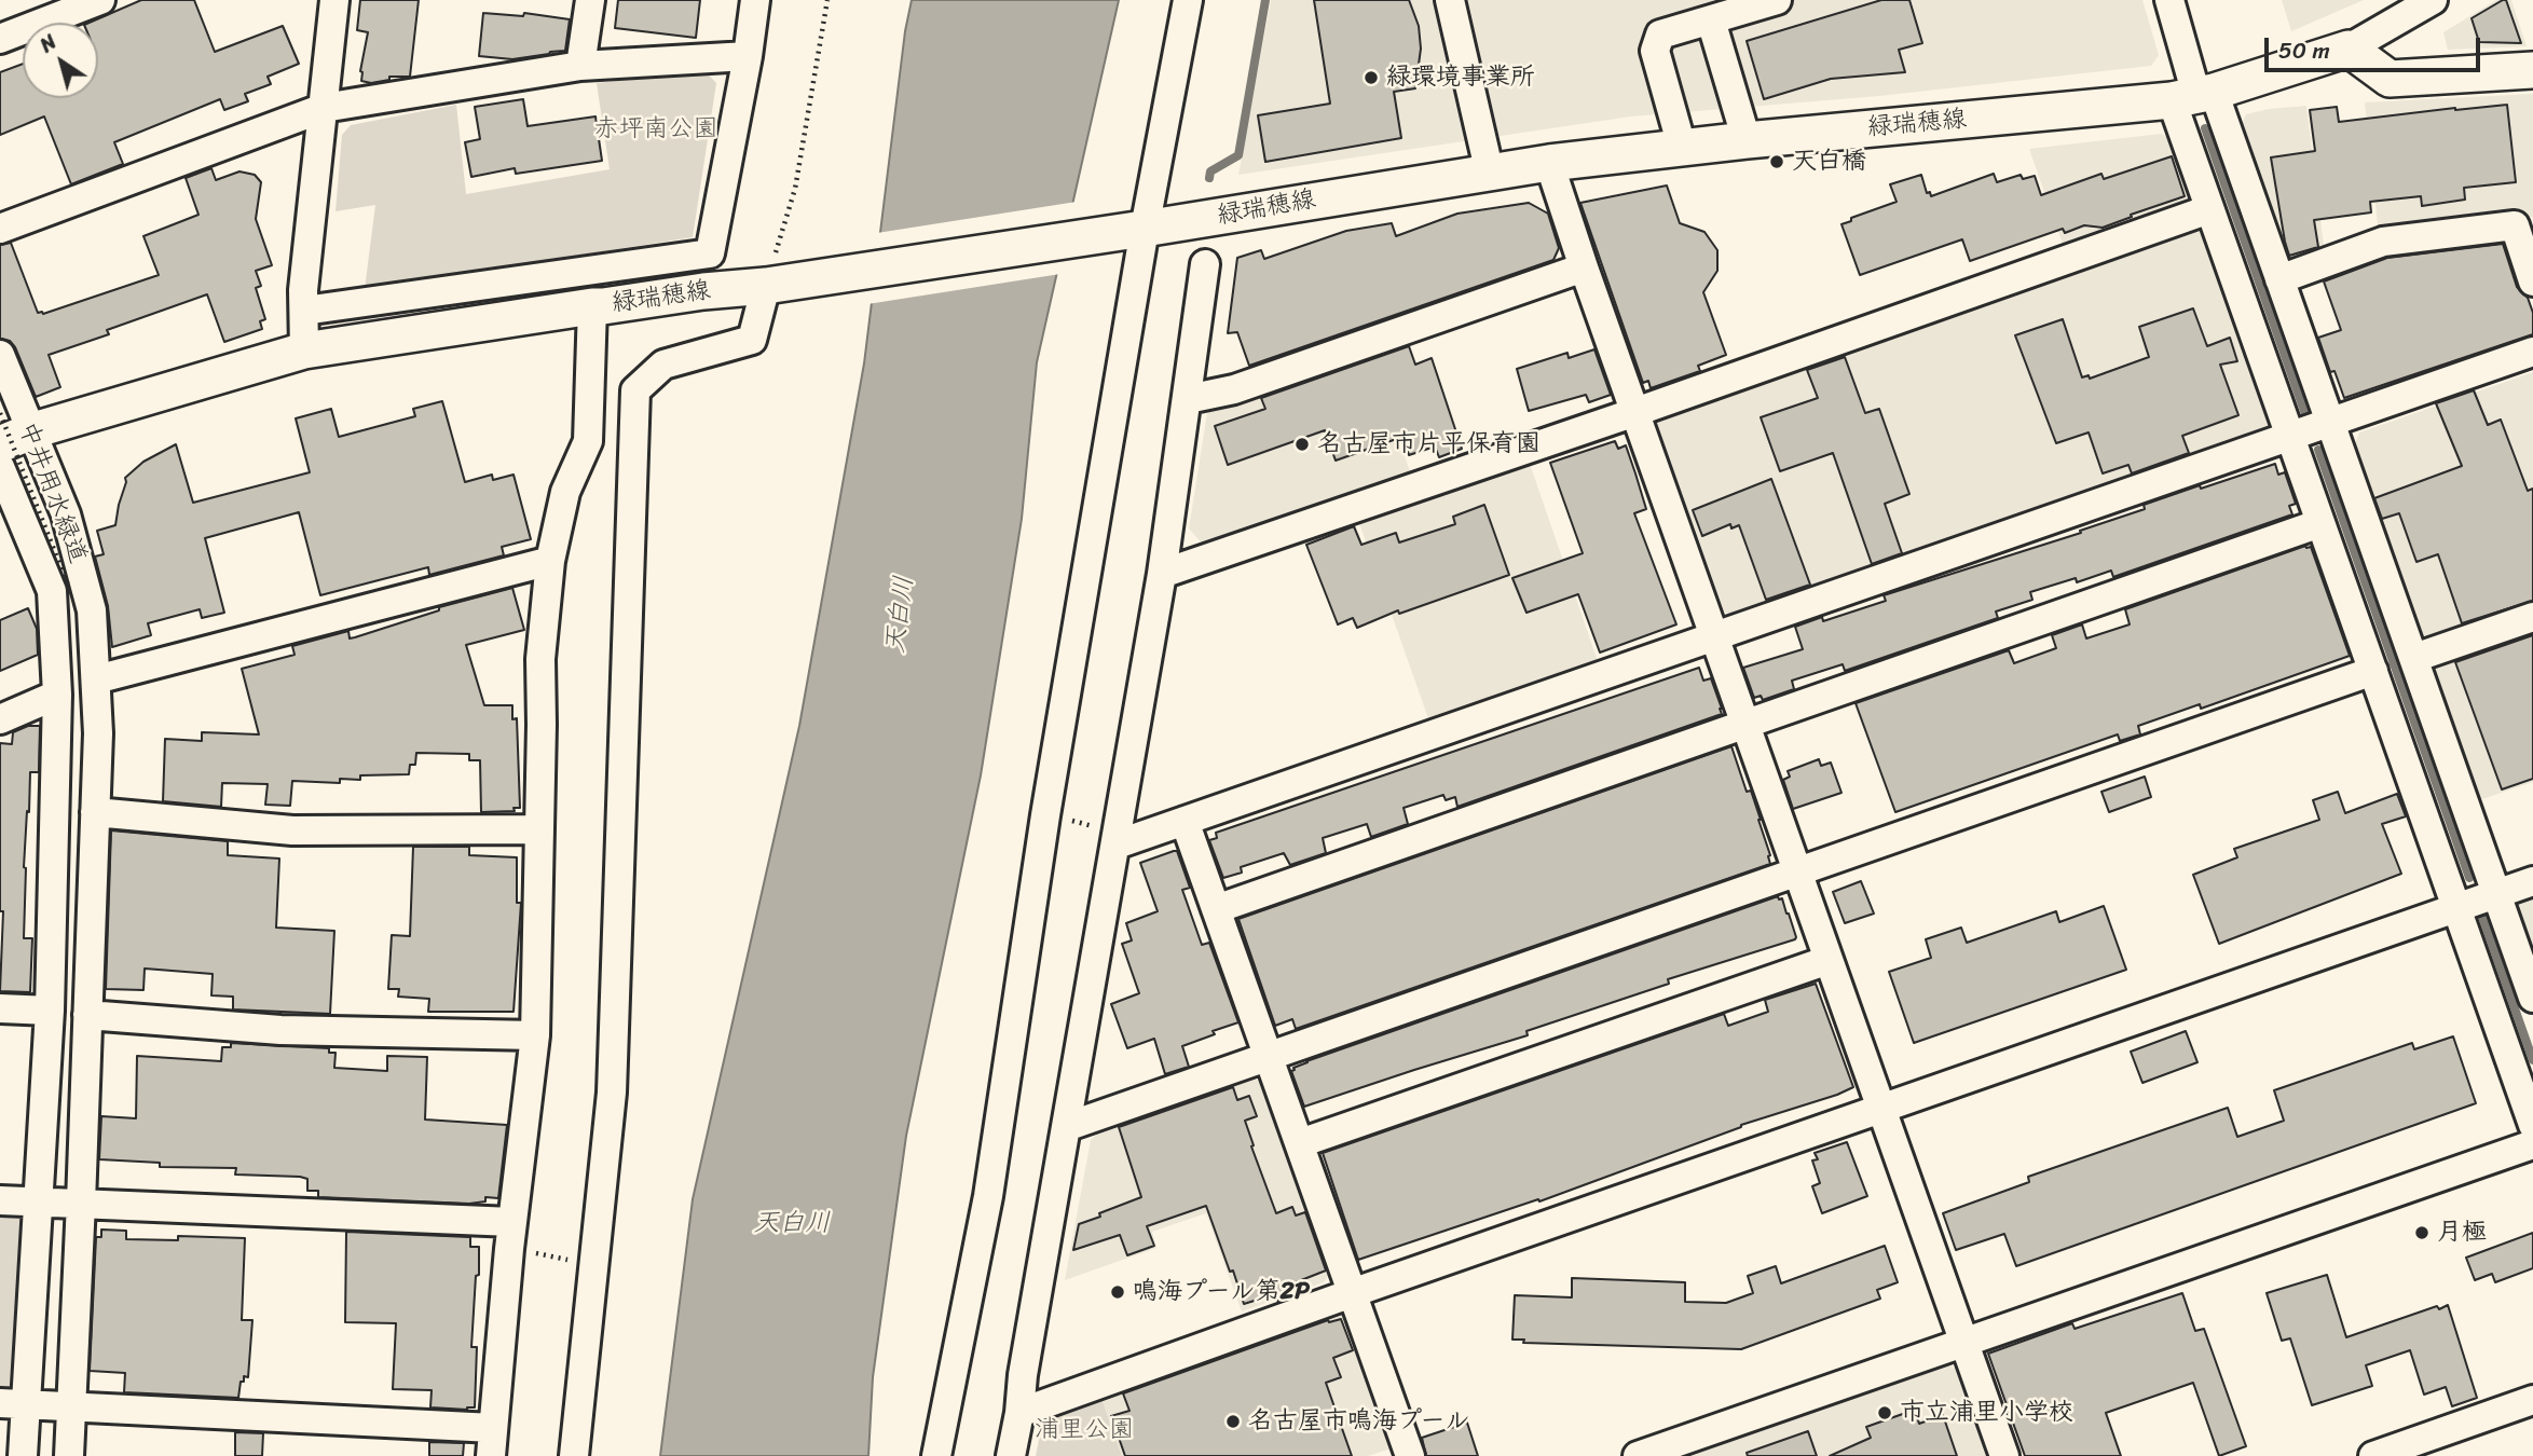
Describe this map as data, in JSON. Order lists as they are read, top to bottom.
{
  "streets": {
    "main road": ["緑瑞穂線"],
    "path": ["中井用水緑道"]
  },
  "water": ["天白川"],
  "parks": ["赤坪南公園", "浦里公園"],
  "places": [
    "緑環境事業所",
    "天白橋",
    "名古屋市片平保育園",
    "月極",
    "鳴海プール第2P",
    "市立浦里小学校",
    "名古屋市鳴海プール"
  ],
  "scale_bar": "50 m",
  "north": "top left"
}
